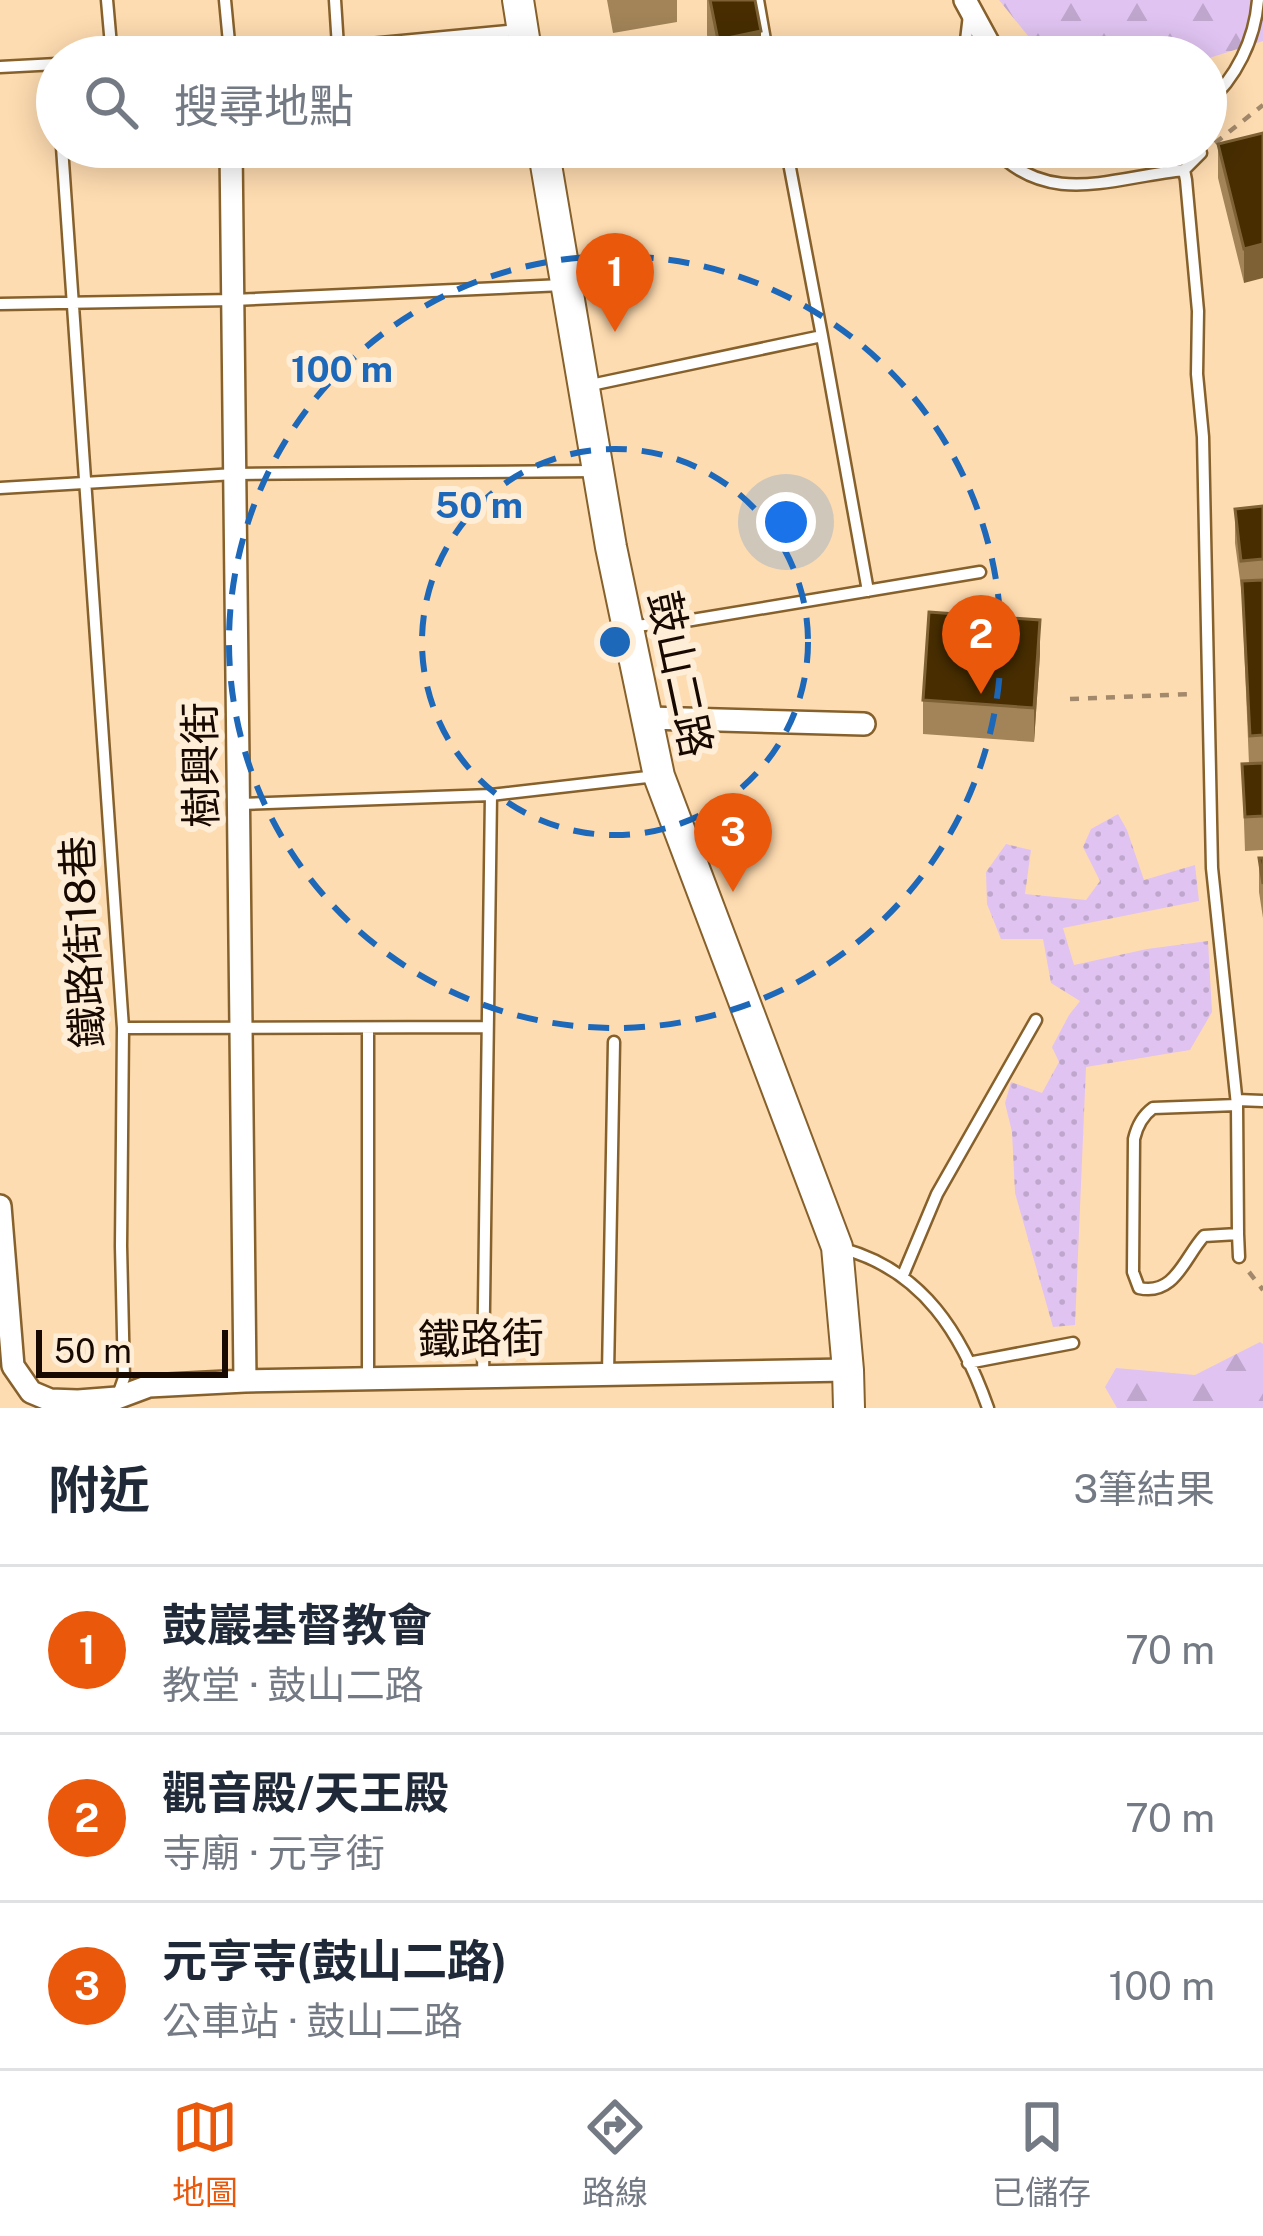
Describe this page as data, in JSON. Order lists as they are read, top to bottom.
{
  "streets": {
    "street": ["鼓山二路", "樹興街", "鐵路街"],
    "lane": ["鐵路街18巷"]
  },
  "crossings": [
    ["鼓山二路", "鐵路街"],
    ["樹興街", "鐵路街"],
    ["鐵路街18巷", "鐵路街"]
  ],
  "scale_bar": "50 m",
  "page": {
    "search": "搜尋地點",
    "pins": ["1", "2", "3"],
    "scale": "50 m",
    "heading": ["附近", "3筆結果"],
    "list": [
      {
        "mark": "1",
        "name": "鼓巖基督教會",
        "note": "教堂 · 鼓山二路",
        "value": "70 m"
      },
      {
        "mark": "2",
        "name": "觀音殿/天王殿",
        "note": "寺廟 · 元亨街",
        "value": "70 m"
      },
      {
        "mark": "3",
        "name": "元亨寺(鼓山二路)",
        "note": "公車站 · 鼓山二路",
        "value": "100 m"
      }
    ],
    "nav": ["地圖", "路線", "已儲存"]
  },
  "rings": ["100 m", "50 m"]
}
